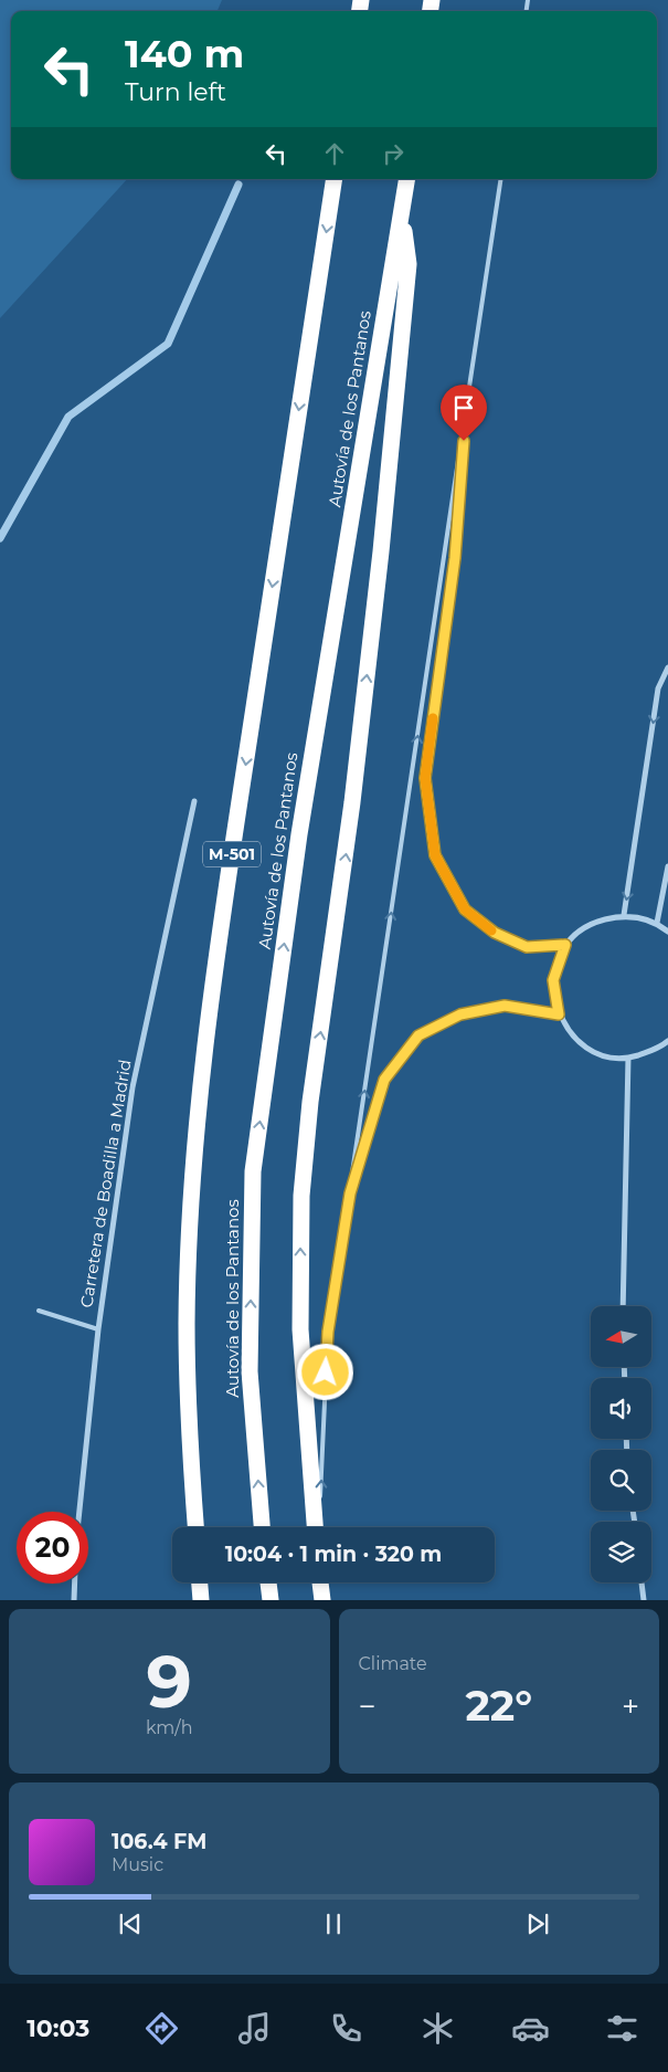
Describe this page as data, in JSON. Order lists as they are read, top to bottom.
{
  "streets": {
    "highway": ["Autovía de los Pantanos", "M-501"],
    "street": ["Carretera de Boadilla a Madrid"]
  },
  "north": "left",
  "page": {
    "turn": ["140 m", "Turn left"],
    "limit": "20",
    "trip": "10:04 · 1 min · 320 m",
    "tile": [
      ["9", "km/h"],
      "Climate"
    ],
    "heat": ["−", "22°", "+"],
    "song": ["106.4 FM", "Music"],
    "tabs": "10:03"
  }
}
